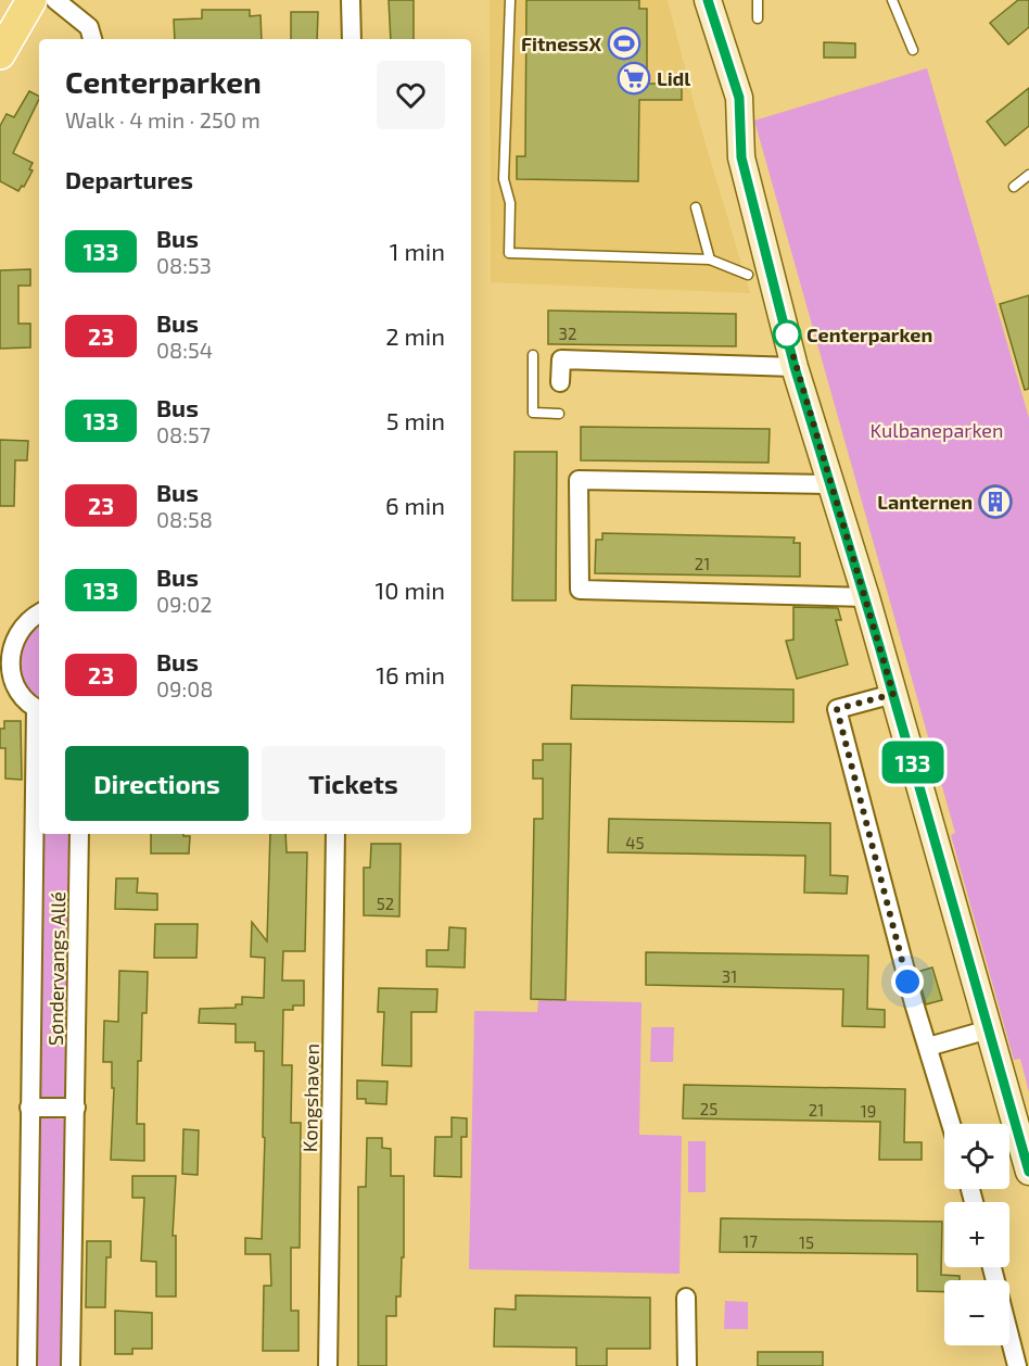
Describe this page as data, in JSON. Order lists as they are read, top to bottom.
{
  "streets": {
    "street": ["Søndervangs Allé", "Kongshaven"]
  },
  "parks": ["Kulbaneparken"],
  "places": {
    "sports": ["FitnessX"],
    "supermarket": ["Lidl"],
    "other": ["Centerparken"],
    "building": ["Lanternen"]
  },
  "lines": ["bus line 133"],
  "house_numbers": [
    "32",
    "21",
    "45",
    "52",
    "31",
    "25",
    "21",
    "19",
    "17",
    "15"
  ],
  "page": {
    "on_map": "133",
    "heading": [
      ["Centerparken", "Walk · 4 min · 250 m"],
      "Departures"
    ],
    "list": [
      {
        "mark": "133",
        "name": "Bus",
        "note": "08:53",
        "value": "1 min"
      },
      {
        "mark": "23",
        "name": "Bus",
        "note": "08:54",
        "value": "2 min"
      },
      {
        "mark": "133",
        "name": "Bus",
        "note": "08:57",
        "value": "5 min"
      },
      {
        "mark": "23",
        "name": "Bus",
        "note": "08:58",
        "value": "6 min"
      },
      {
        "mark": "133",
        "name": "Bus",
        "note": "09:02",
        "value": "10 min"
      },
      {
        "mark": "23",
        "name": "Bus",
        "note": "09:08",
        "value": "16 min"
      }
    ],
    "buttons": ["Directions", "Tickets"],
    "map_buttons": ["+", "−"]
  }
}
